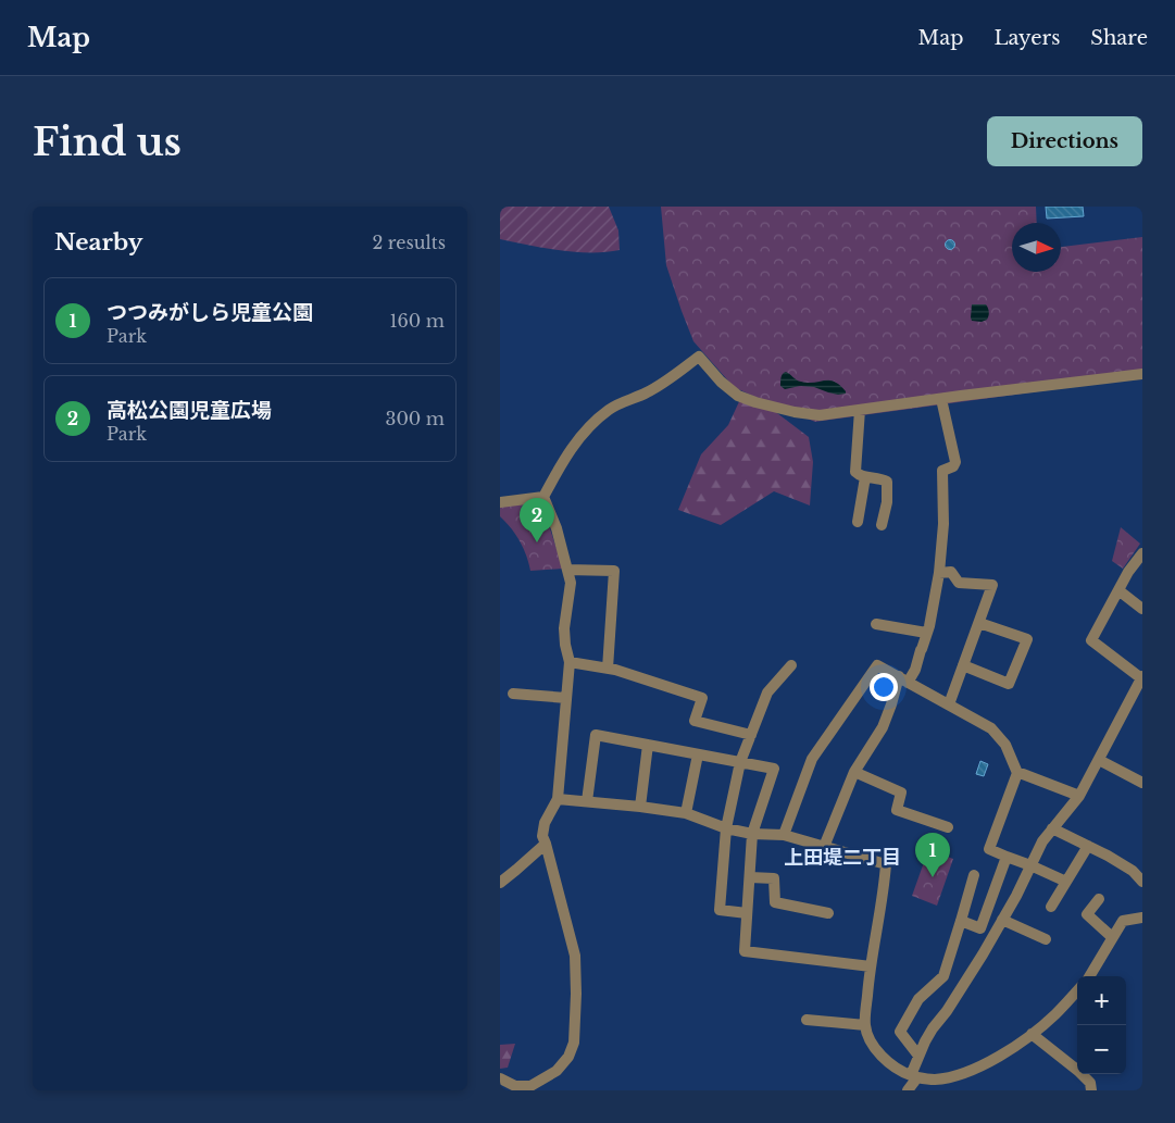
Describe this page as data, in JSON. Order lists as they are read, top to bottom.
{
  "districts": ["上田堤二丁目"],
  "north": "right",
  "page": {
    "header": "Map",
    "nav": ["Map", "Layers", "Share"],
    "buttons": "Directions",
    "title": "Find us",
    "heading": ["Nearby", "2 results"],
    "list": [
      {
        "mark": "1",
        "name": "つつみがしら児童公園",
        "note": "Park",
        "value": "160 m"
      },
      {
        "mark": "2",
        "name": "高松公園児童広場",
        "note": "Park",
        "value": "300 m"
      }
    ],
    "pins": ["2", "1"],
    "map_buttons": ["+", "−"]
  }
}
